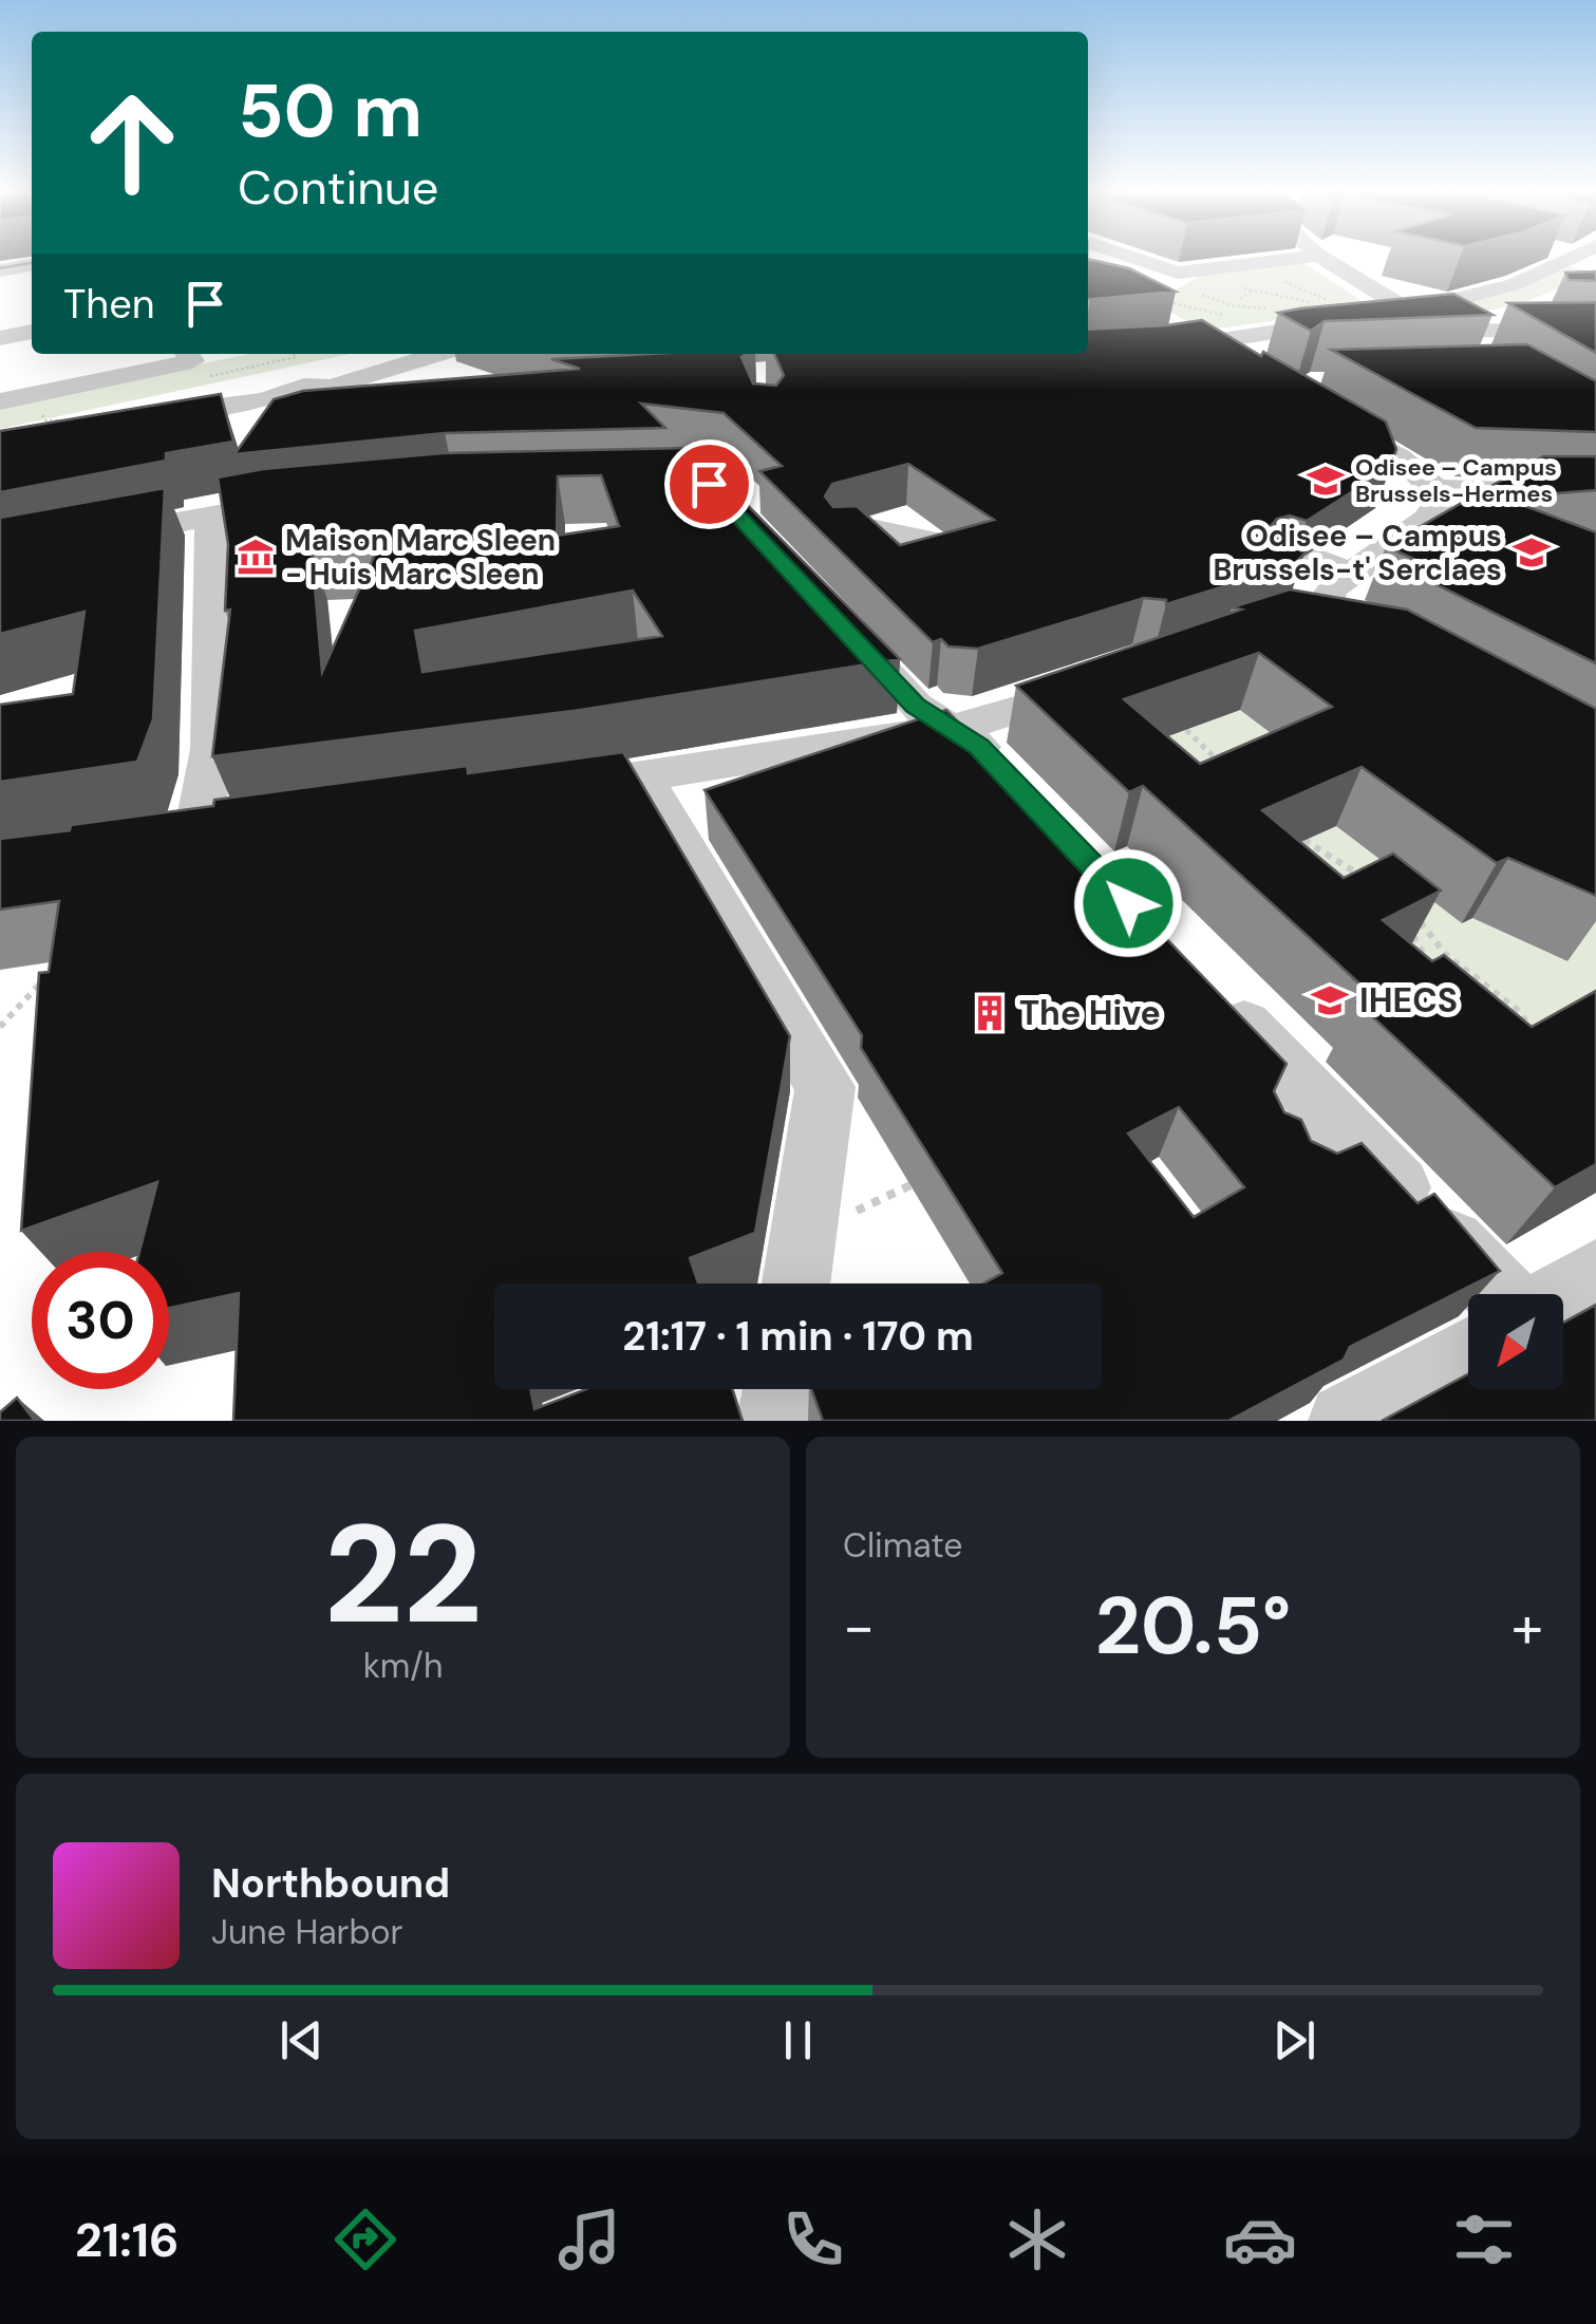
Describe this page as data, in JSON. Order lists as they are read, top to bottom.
{
  "places": {
    "school or university": ["Odisee – Campus Brussels-Hermes", "Odisee – Campus Brussels-t' Serclaes", "IHECS"],
    "museum": ["Maison Marc Sleen - Huis Marc Sleen"],
    "building": ["The Hive"]
  },
  "north": "bottom left",
  "page": {
    "turn": ["50 m", "Continue"],
    "then": "Then",
    "limit": "30",
    "trip": "21:17 · 1 min · 170 m",
    "tile": [
      ["22", "km/h"],
      "Climate"
    ],
    "heat": ["−", "20.5°", "+"],
    "song": ["Northbound", "June Harbor"],
    "tabs": "21:16"
  }
}
